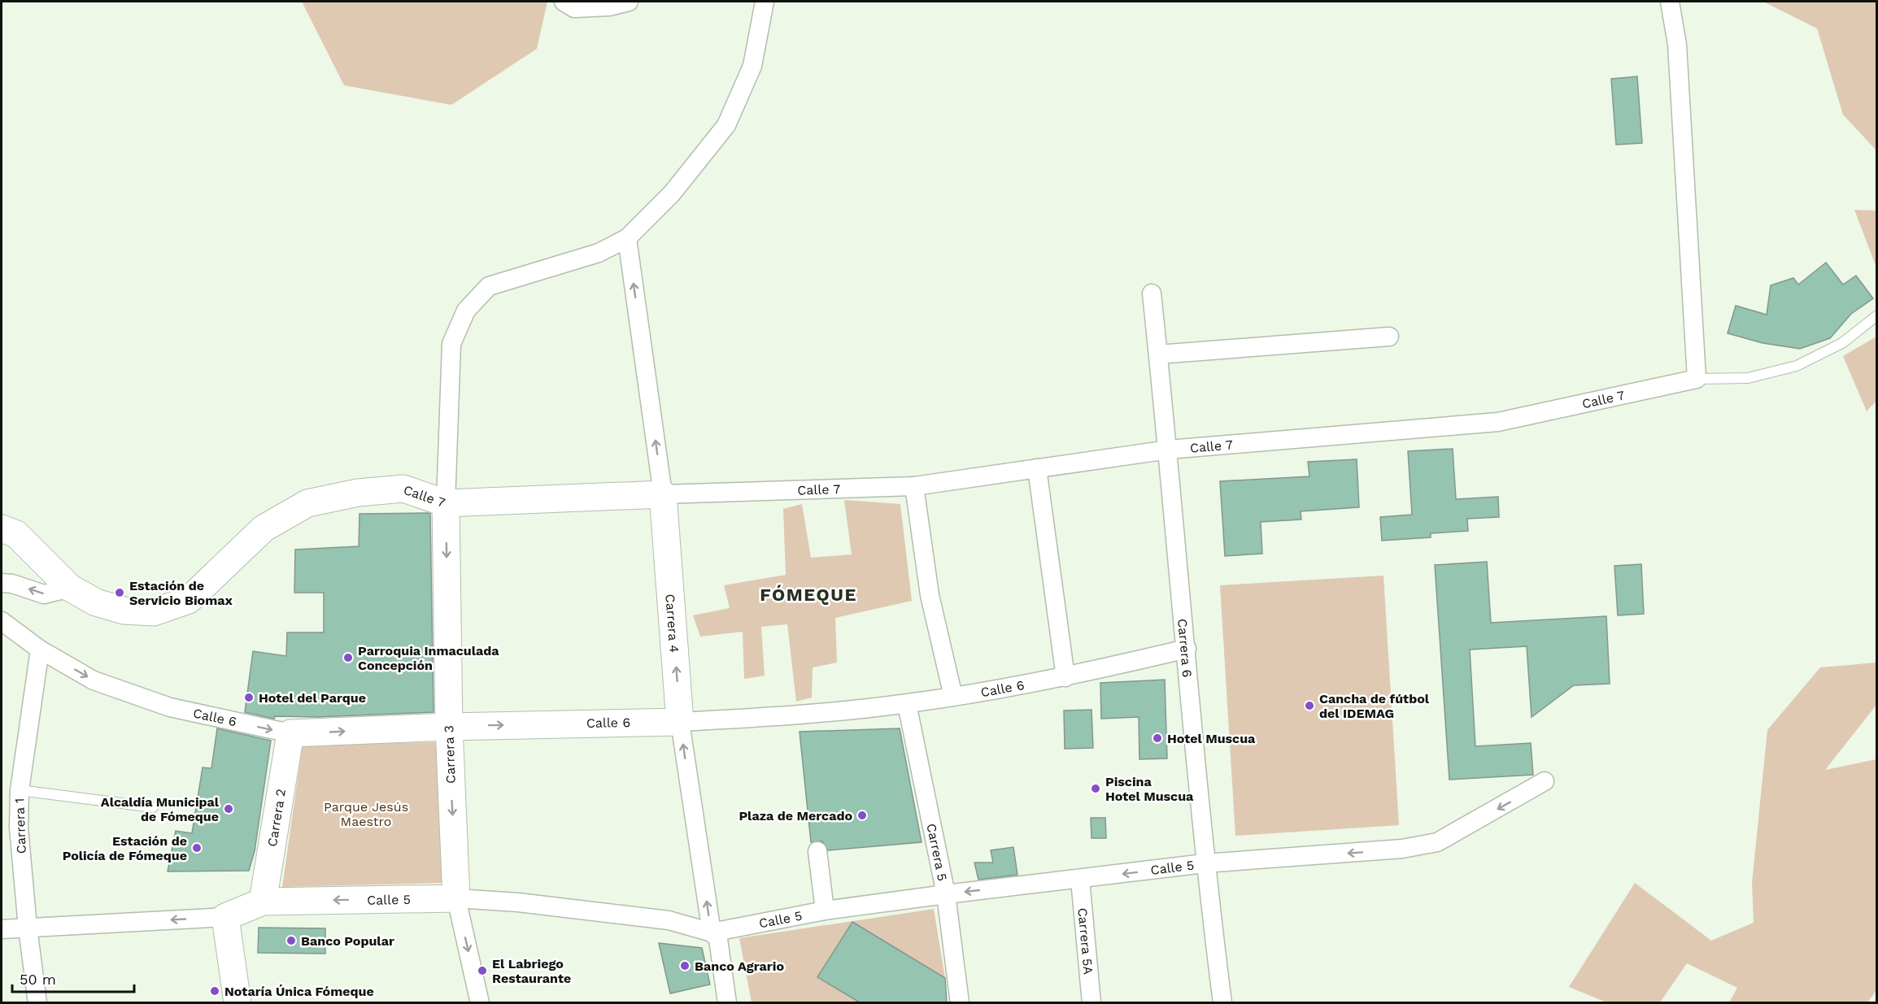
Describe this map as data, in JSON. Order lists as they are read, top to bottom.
{
  "streets": {
    "street": [
      "Calle 7",
      "Carrera 4",
      "Carrera 6",
      "Calle 6",
      "Carrera 3",
      "Carrera 2",
      "Carrera 1",
      "Carrera 5",
      "Calle 5",
      "Carrera 5A"
    ]
  },
  "crossings": [
    ["Calle 7", "Carrera 4"],
    ["Calle 7", "Carrera 6"],
    ["Calle 7", "Carrera 3"],
    ["Carrera 4", "Calle 6"],
    ["Carrera 4", "Calle 5"],
    ["Carrera 6", "Calle 6"],
    ["Carrera 6", "Calle 5"],
    ["Calle 6", "Carrera 3"],
    ["Calle 6", "Carrera 2"],
    ["Calle 6", "Carrera 1"],
    ["Calle 6", "Carrera 5"],
    ["Carrera 3", "Calle 5"],
    ["Carrera 2", "Calle 5"],
    ["Carrera 1", "Calle 5"],
    ["Carrera 5", "Calle 5"],
    ["Calle 5", "Carrera 5A"]
  ],
  "one_way": [
    "Carrera 4",
    "Calle 6",
    "Carrera 3",
    "Calle 5"
  ],
  "districts": ["FÓMEQUE"],
  "parks": ["Parque Jesús Maestro"],
  "places": [
    "Estación de Servicio Biomax",
    "Parroquia Inmaculada Concepción",
    "Hotel del Parque",
    "Cancha de fútbol del IDEMAG",
    "Hotel Muscua",
    "Piscina Hotel Muscua",
    "Alcaldía Municipal de Fómeque",
    "Plaza de Mercado",
    "Estación de Policía de Fómeque",
    "Banco Popular",
    "Banco Agrario",
    "El Labriego Restaurante",
    "Notaría Única Fómeque"
  ],
  "scale_bar": "50 m"
}
